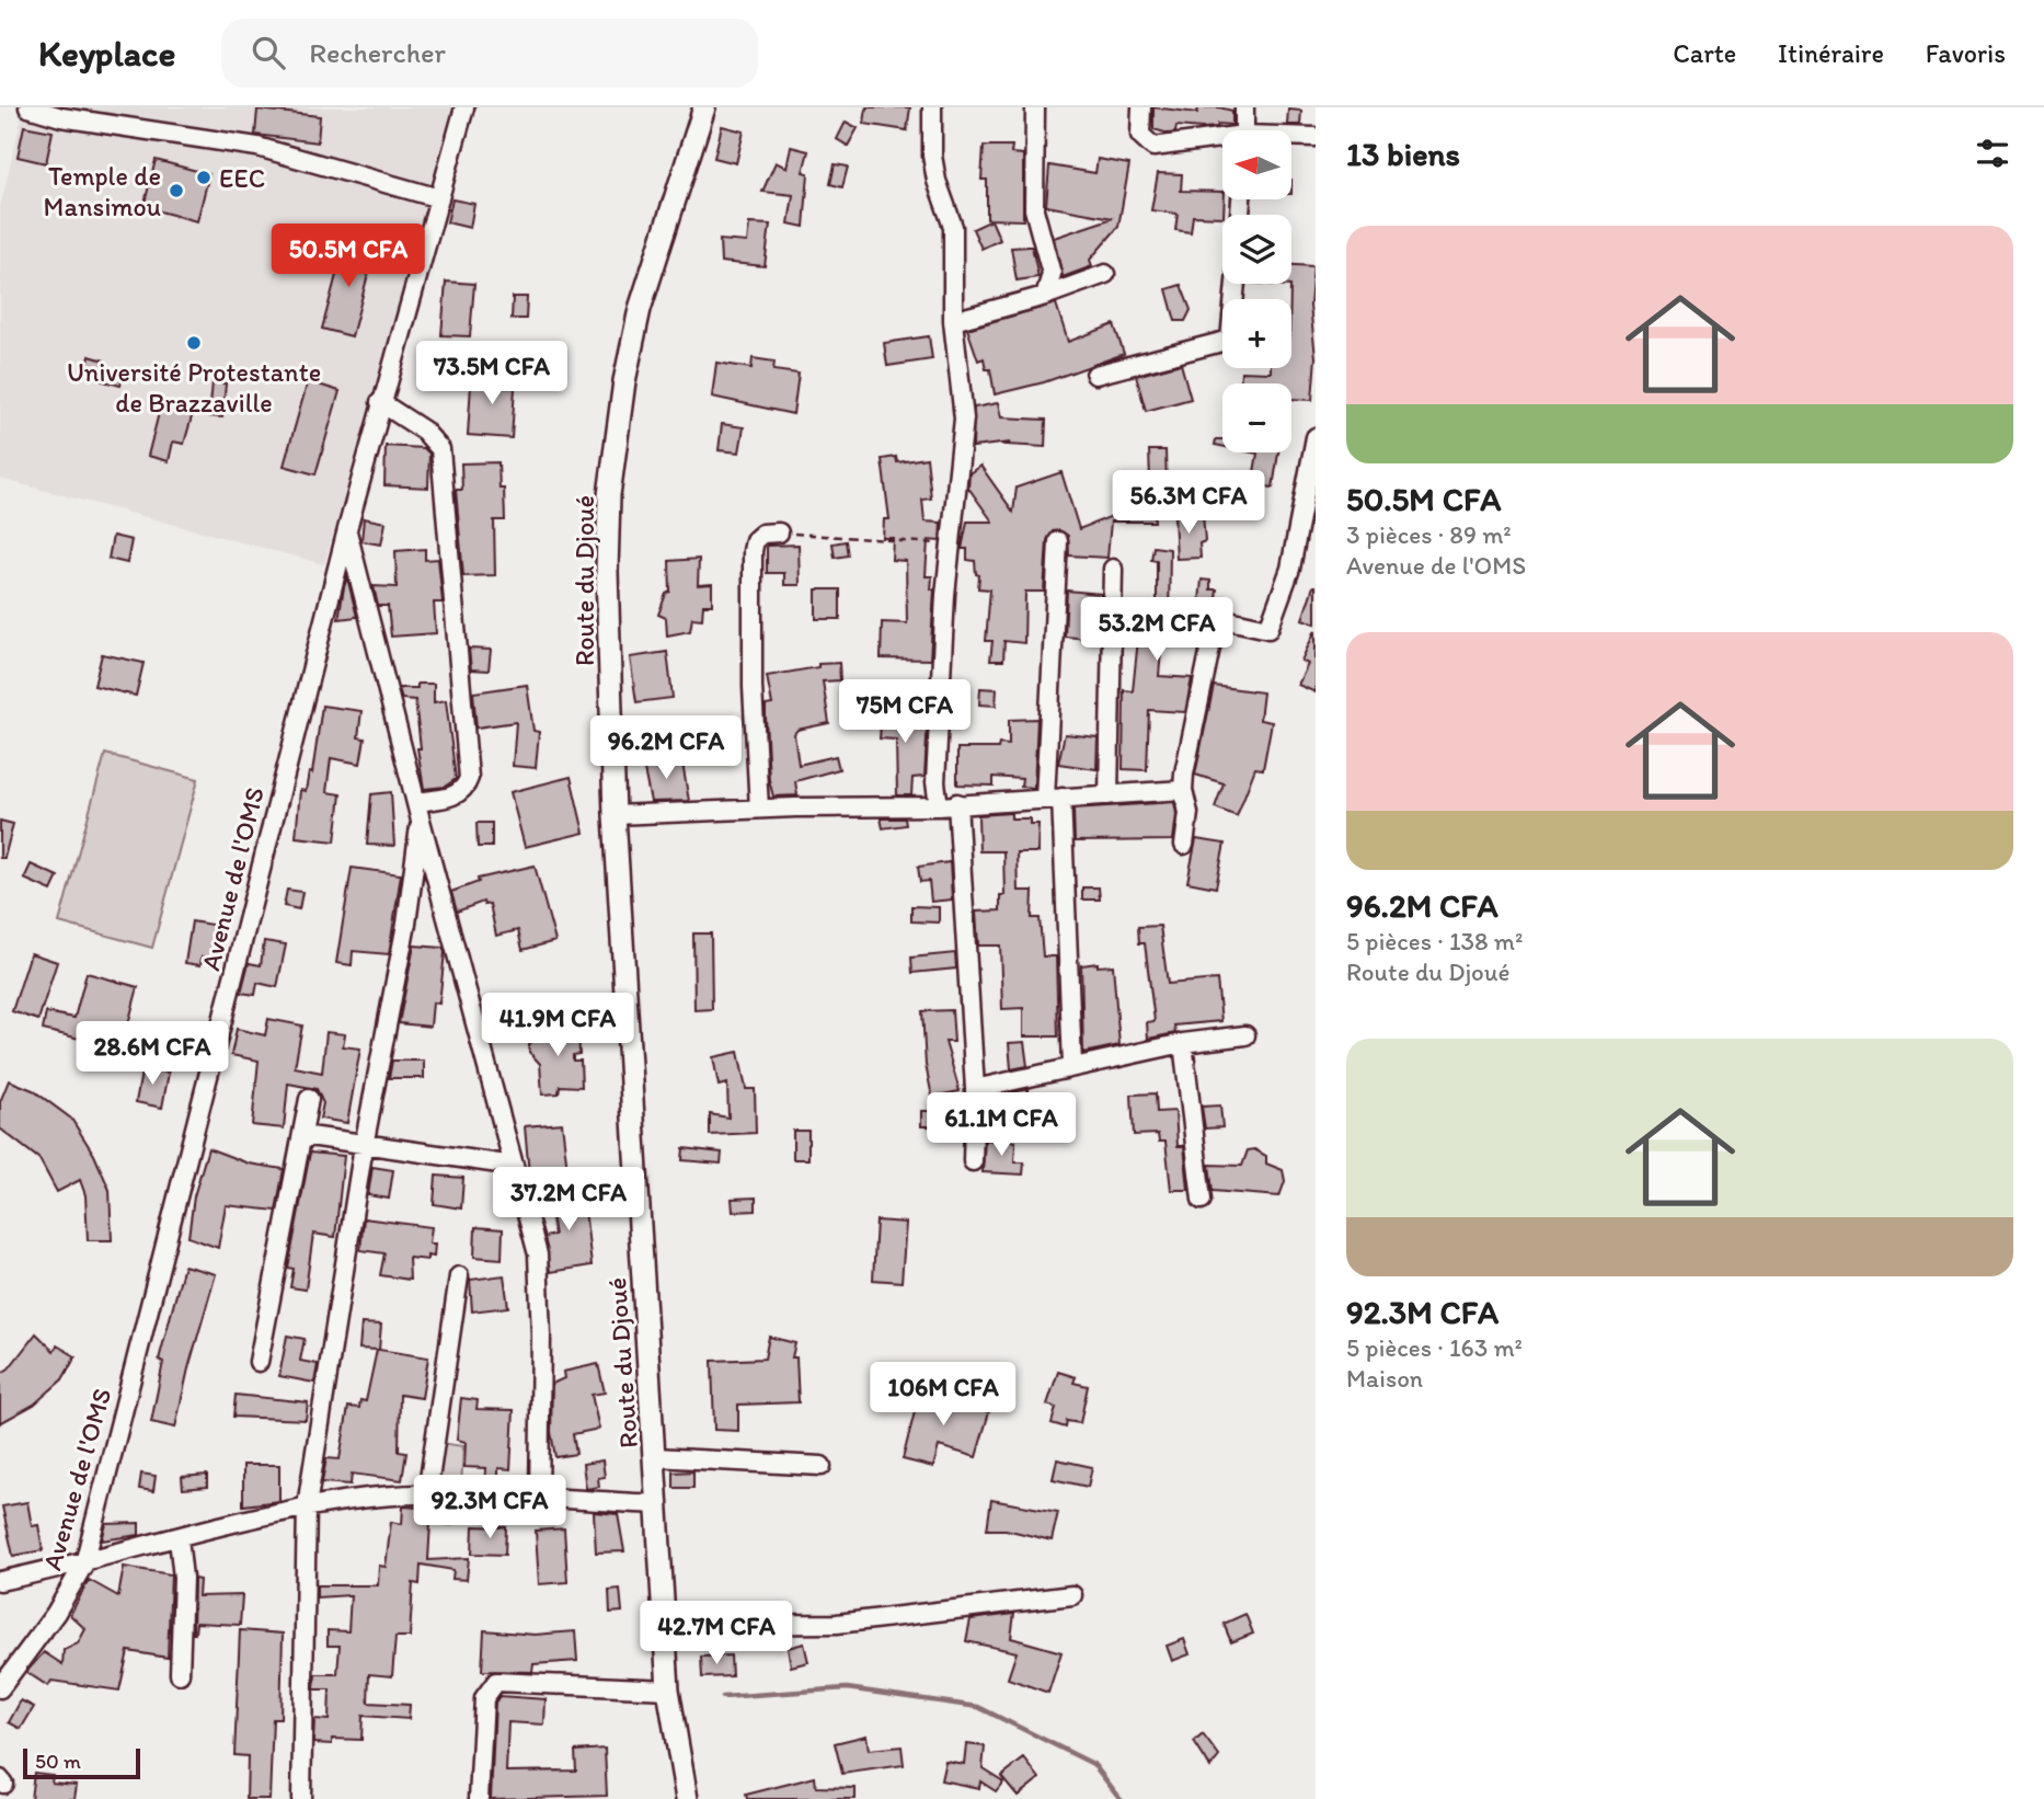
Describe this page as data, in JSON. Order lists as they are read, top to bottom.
{
  "streets": {
    "main road": ["Route du Djoué"],
    "street": ["Avenue de l'OMS"]
  },
  "places": ["EEC", "Temple de Mansimou", "Université Protestante de Brazzaville"],
  "scale_bar": "50 m",
  "north": "left",
  "page": {
    "header": "Keyplace",
    "search": "Rechercher",
    "nav": ["Carte", "Itinéraire", "Favoris"],
    "heading": "13 biens",
    "map_buttons": ["+", "−"],
    "list": [
      {
        "name": "50.5M CFA",
        "note": "3 pièces · 89 m² · Avenue de l'OMS"
      },
      {
        "name": "96.2M CFA",
        "note": "5 pièces · 138 m² · Route du Djoué"
      },
      {
        "name": "92.3M CFA",
        "note": "5 pièces · 163 m² · Maison"
      }
    ],
    "price": [
      "50.5M CFA",
      "73.5M CFA",
      "56.3M CFA",
      "53.2M CFA",
      "75M CFA",
      "96.2M CFA",
      "41.9M CFA",
      "28.6M CFA",
      "61.1M CFA",
      "37.2M CFA",
      "106M CFA",
      "92.3M CFA",
      "42.7M CFA"
    ],
    "scale": "50 m"
  }
}
